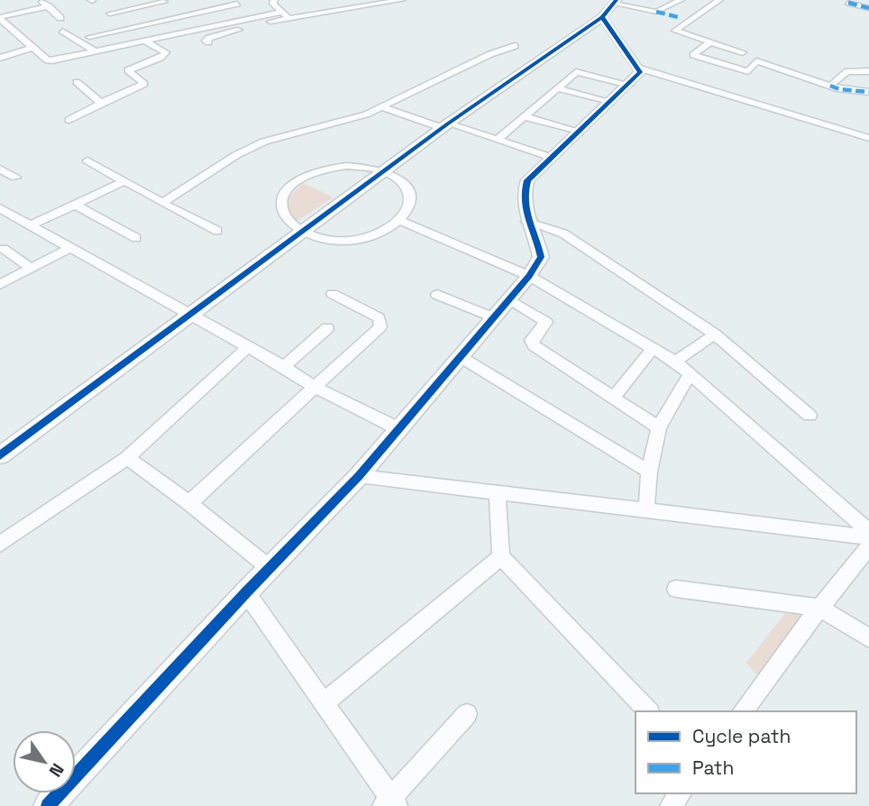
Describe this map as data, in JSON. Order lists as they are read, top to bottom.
{
  "legend": ["Cycle path", "Path"],
  "north": "bottom right"
}
